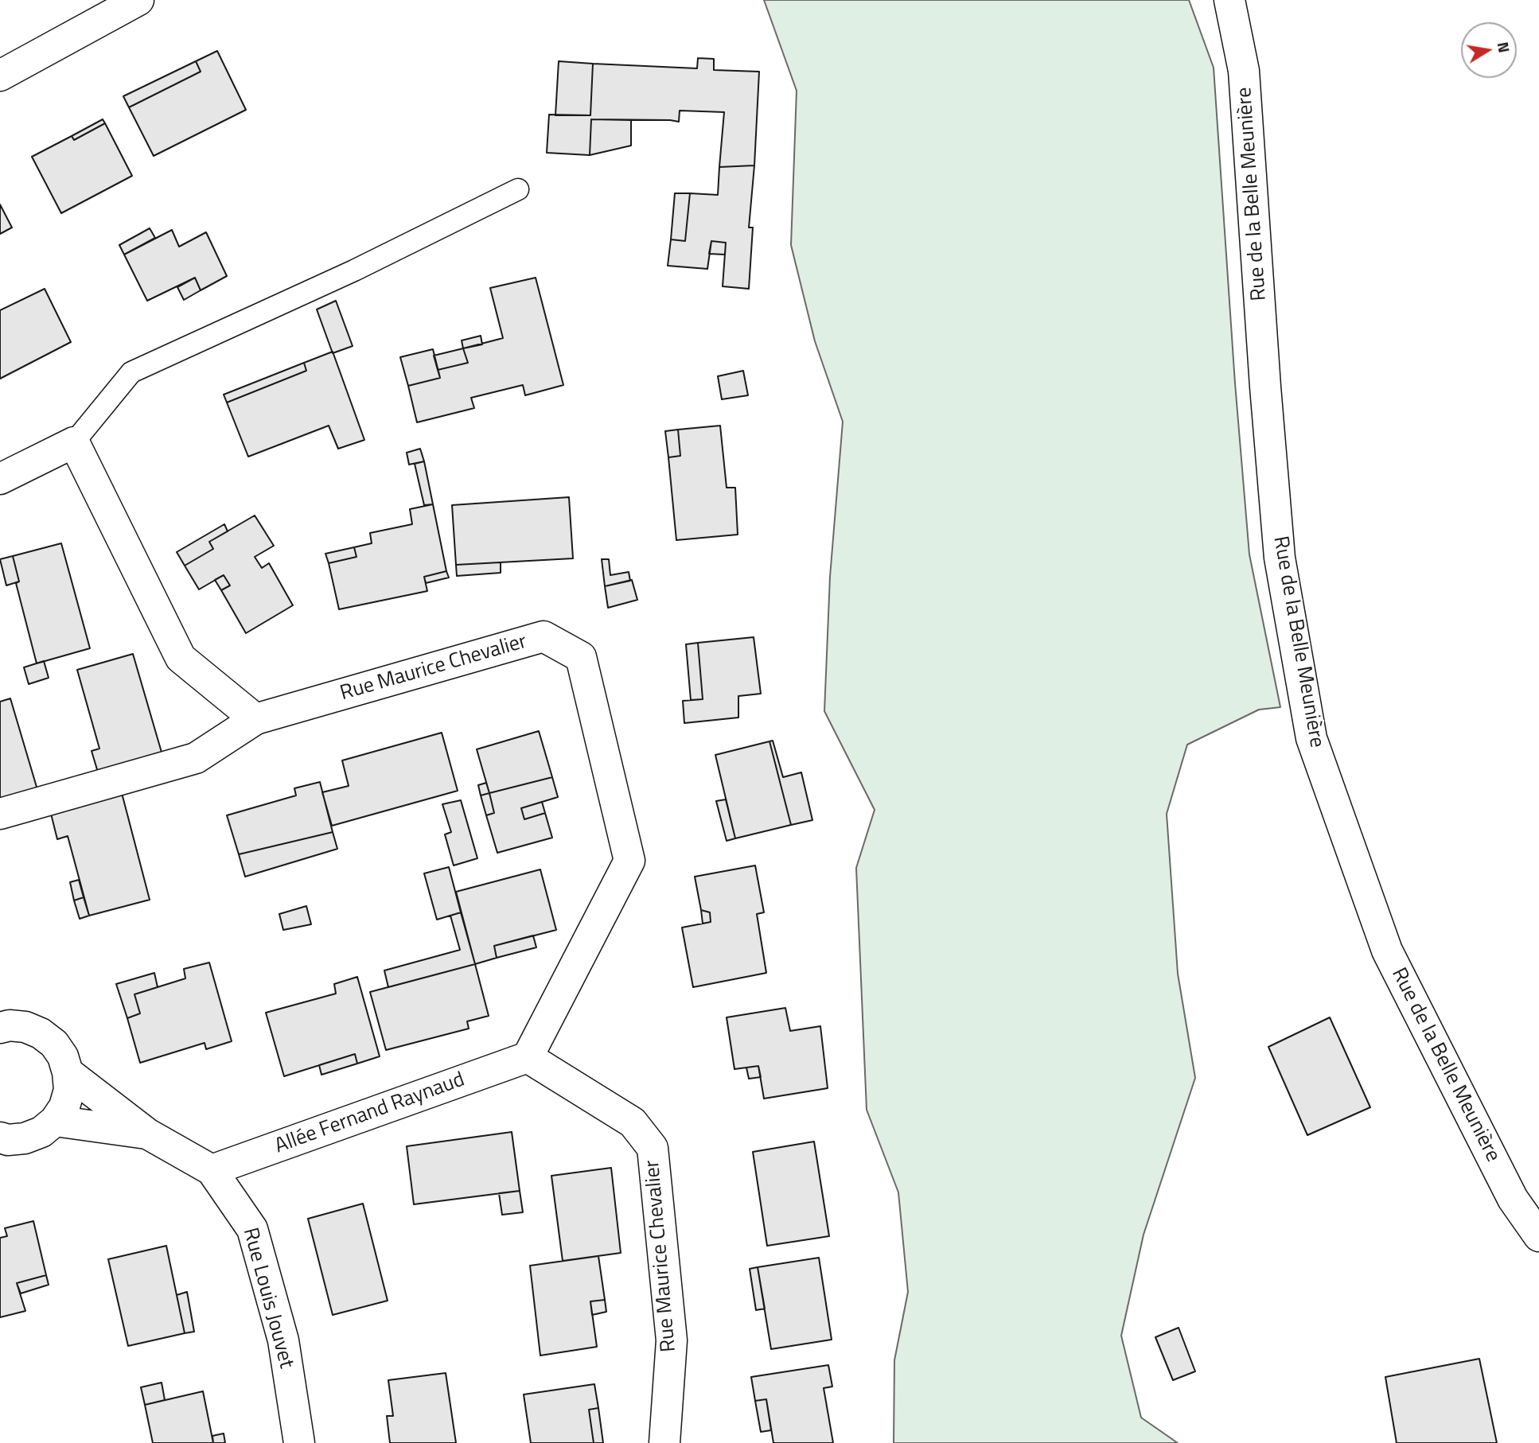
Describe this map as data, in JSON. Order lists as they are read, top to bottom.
{
  "streets": {
    "street": [
      "Rue de la Belle Meunière",
      "Rue Maurice Chevalier",
      "Allée Fernand Raynaud",
      "Rue Louis Jouvet"
    ]
  },
  "crossings": [
    ["Rue Maurice Chevalier", "Allée Fernand Raynaud"],
    ["Allée Fernand Raynaud", "Rue Louis Jouvet"]
  ],
  "north": "right"
}
